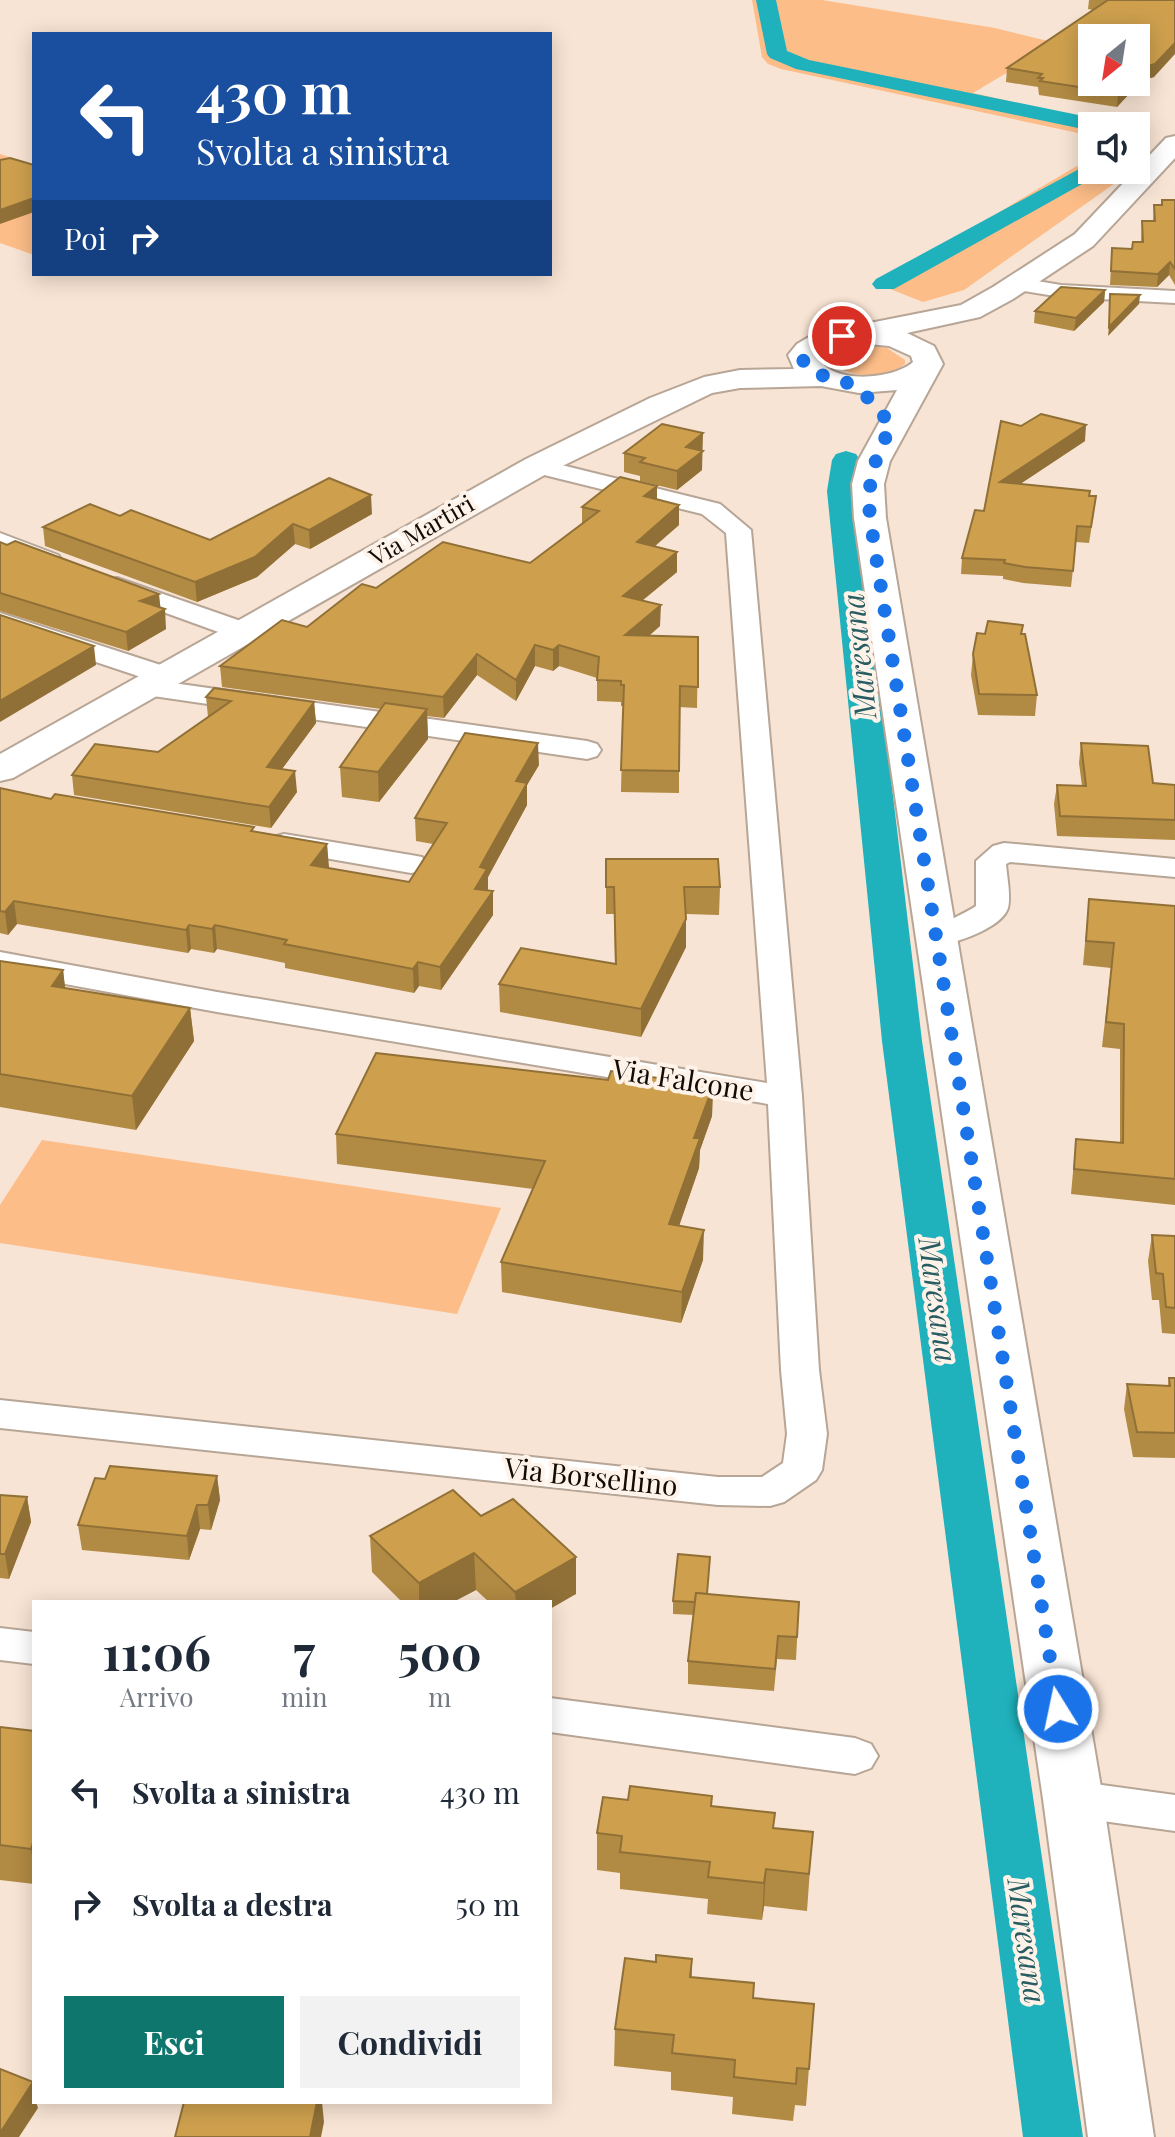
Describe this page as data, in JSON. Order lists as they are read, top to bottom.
{
  "streets": {
    "street": ["Via Martiri", "Via Falcone", "Via Borsellino"]
  },
  "crossings": [
    ["Via Martiri", "Via Falcone"],
    ["Via Falcone", "Via Borsellino"]
  ],
  "water": ["Maresana"],
  "north": "bottom left",
  "page": {
    "turn": ["430 m", "Svolta a sinistra"],
    "then": "Poi",
    "eta": [
      "11:06",
      "Arrivo",
      "7",
      "min",
      "500",
      "m"
    ],
    "list": [
      {
        "name": "Svolta a sinistra",
        "value": "430 m"
      },
      {
        "name": "Svolta a destra",
        "value": "50 m"
      }
    ],
    "buttons": ["Esci", "Condividi"]
  }
}
